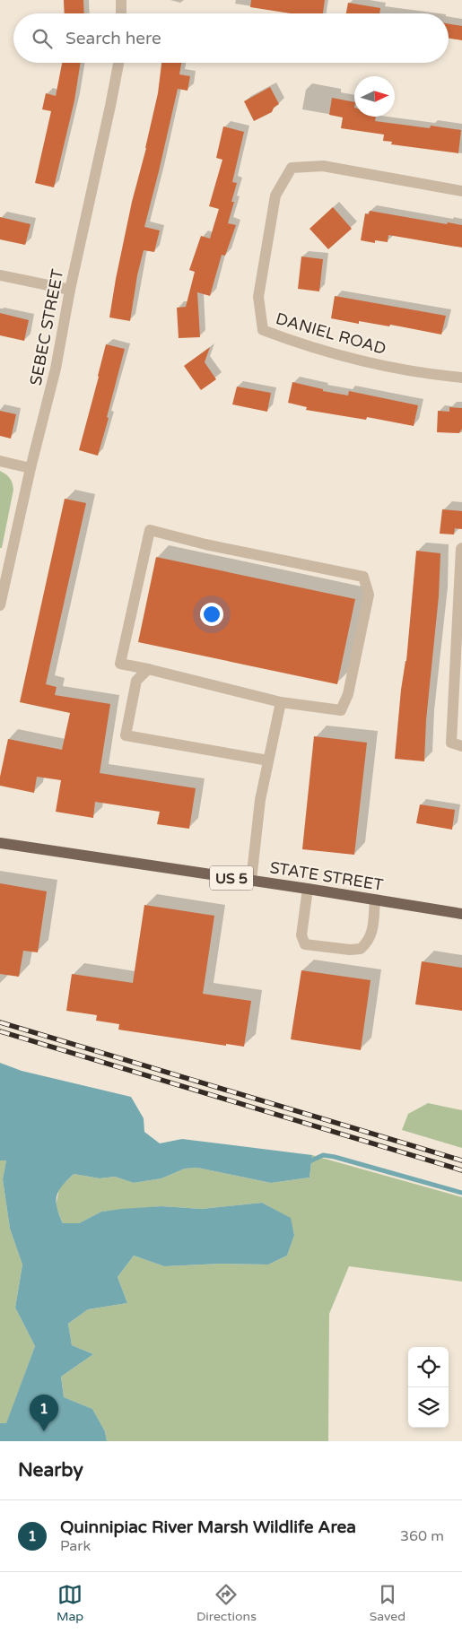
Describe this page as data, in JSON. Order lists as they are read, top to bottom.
{
  "streets": {
    "main road": ["STATE STREET", "US 5"],
    "street": ["SEBEC STREET", "DANIEL ROAD"]
  },
  "north": "right",
  "page": {
    "search": "Search here",
    "pins": "1",
    "heading": "Nearby",
    "list": [
      {
        "mark": "1",
        "name": "Quinnipiac River Marsh Wildlife Area",
        "note": "Park",
        "value": "360 m"
      }
    ],
    "nav": ["Map", "Directions", "Saved"]
  }
}
